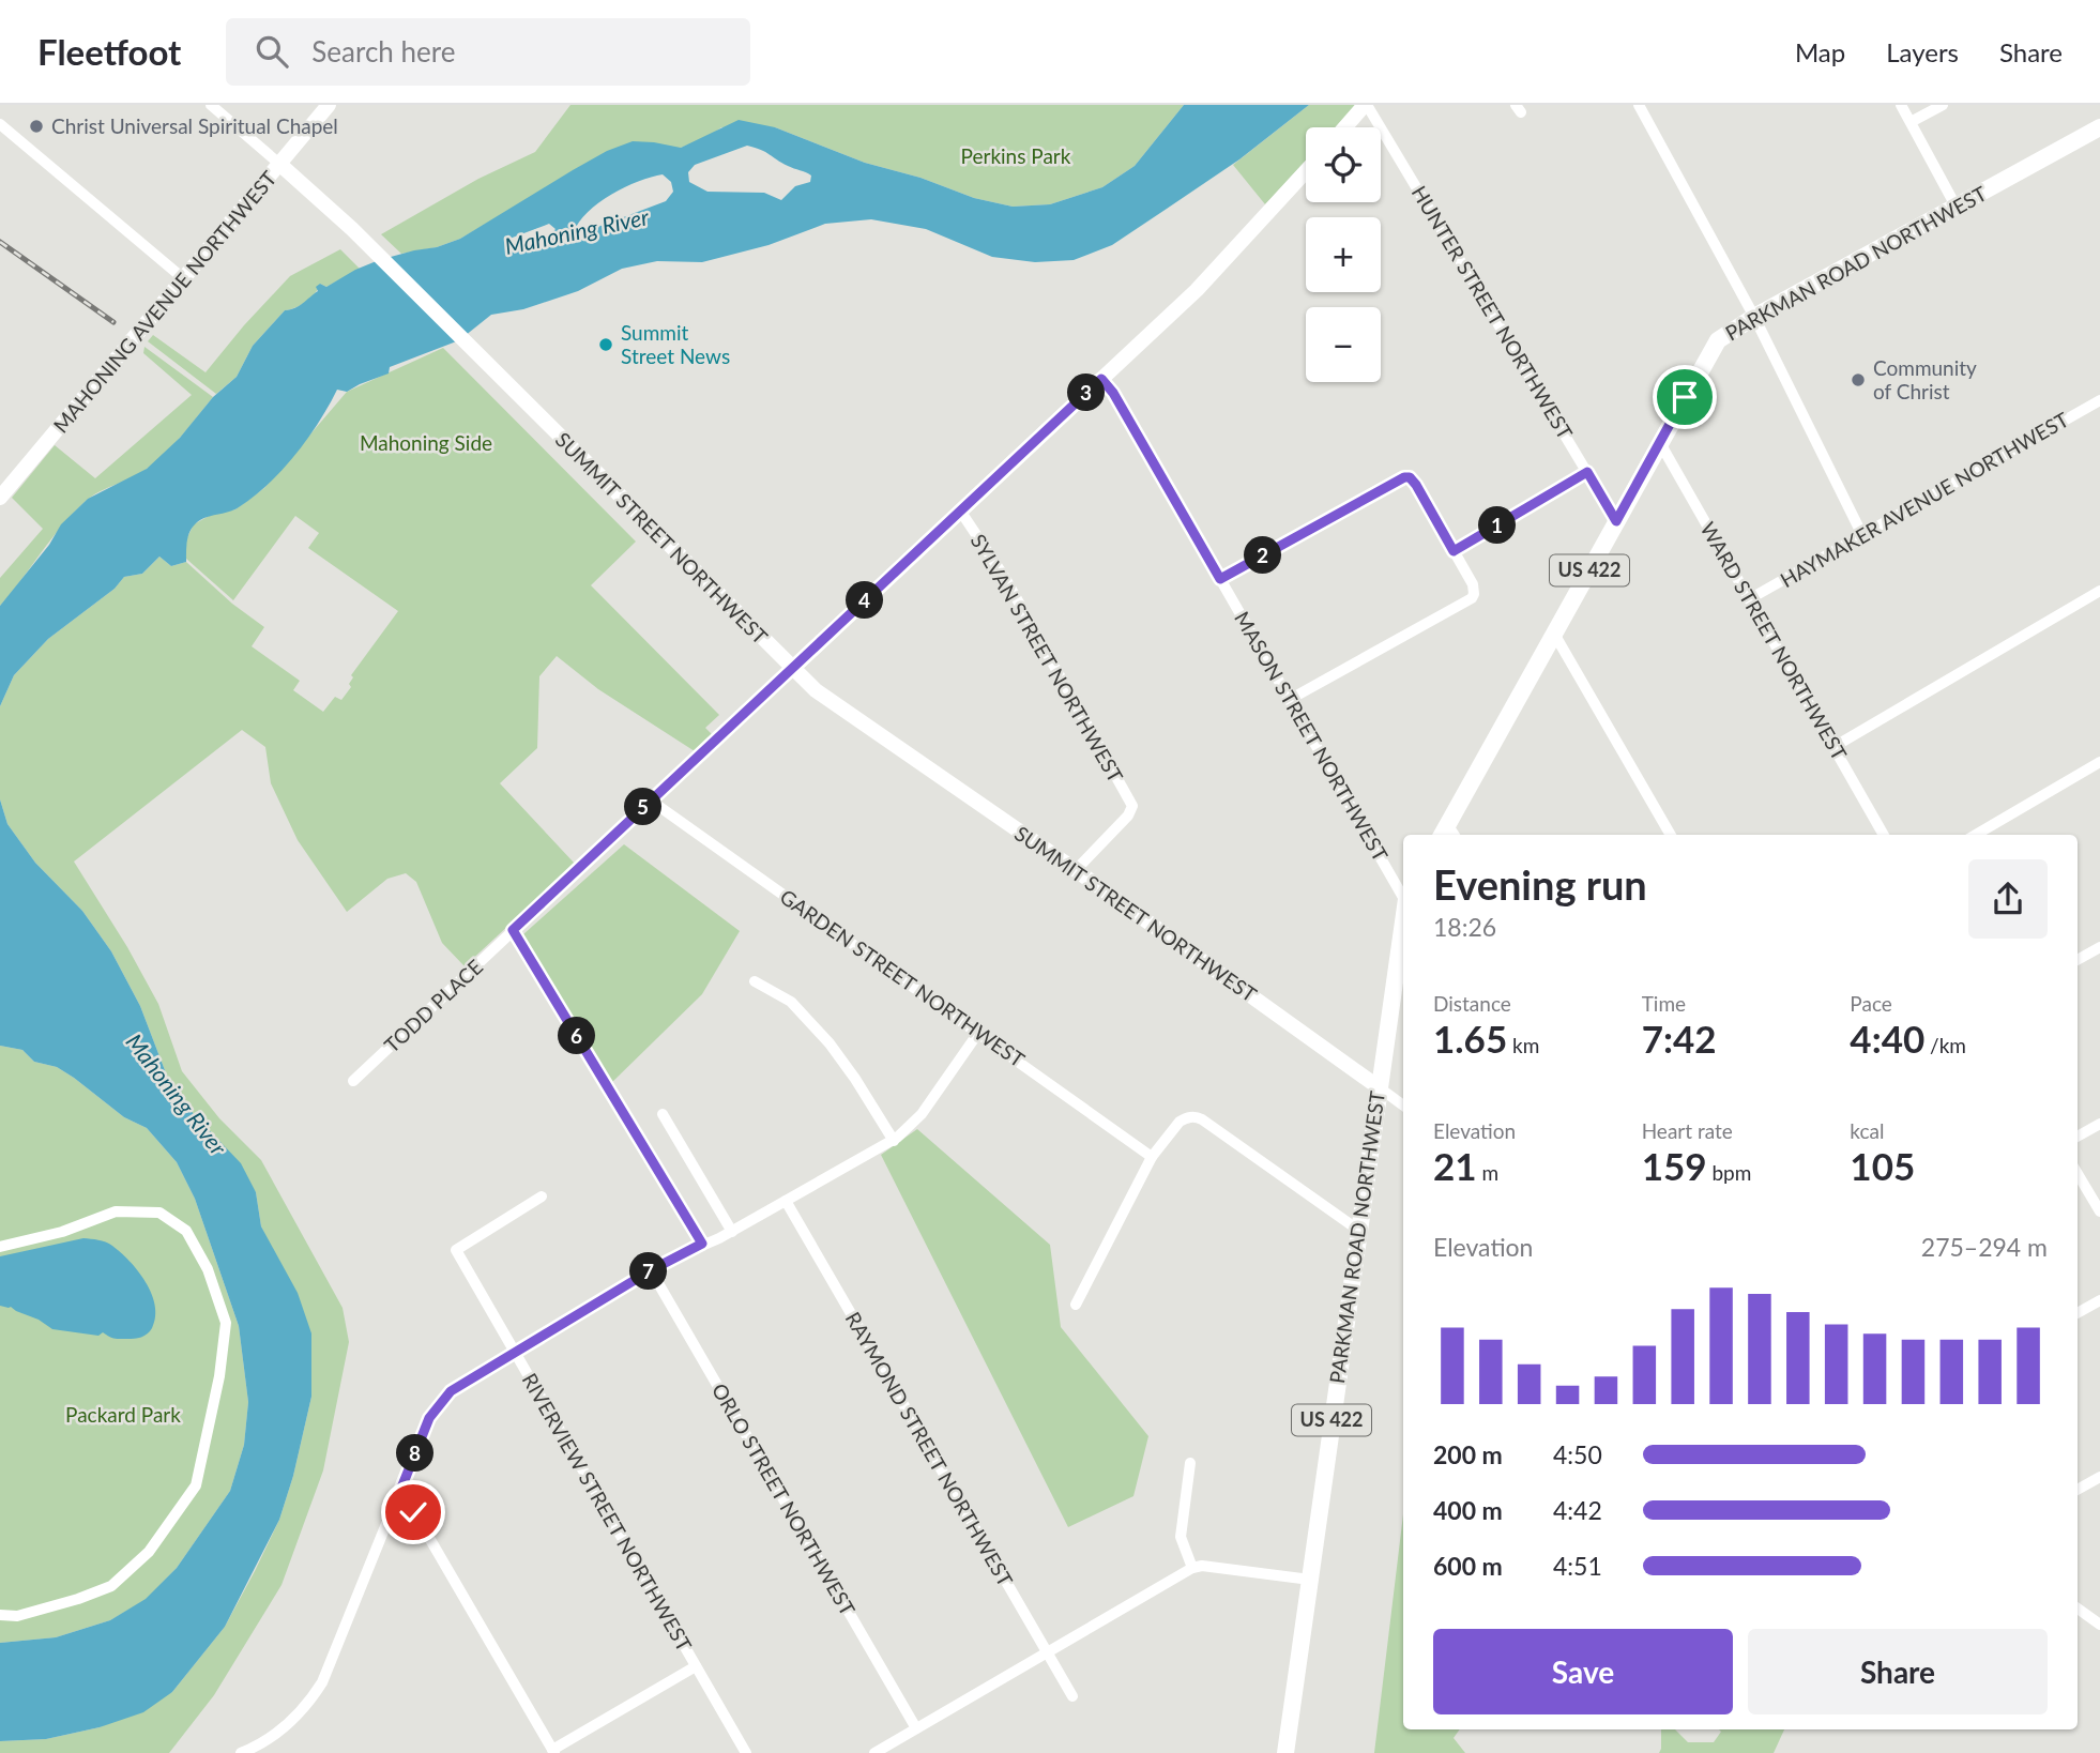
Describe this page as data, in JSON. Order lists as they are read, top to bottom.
{
  "streets": {
    "main road": [
      "PARKMAN ROAD NORTHWEST",
      "MAHONING AVENUE NORTHWEST",
      "SUMMIT STREET NORTHWEST",
      "US 422"
    ],
    "street": [
      "HUNTER STREET NORTHWEST",
      "HAYMAKER AVENUE NORTHWEST",
      "WARD STREET NORTHWEST",
      "SYLVAN STREET NORTHWEST",
      "MASON STREET NORTHWEST",
      "GARDEN STREET NORTHWEST",
      "TODD PLACE",
      "RAYMOND STREET NORTHWEST",
      "ORLO STREET NORTHWEST",
      "RIVERVIEW STREET NORTHWEST"
    ]
  },
  "crossings": [
    ["PARKMAN ROAD NORTHWEST", "HUNTER STREET NORTHWEST"],
    ["PARKMAN ROAD NORTHWEST", "SUMMIT STREET NORTHWEST"],
    ["PARKMAN ROAD NORTHWEST", "WARD STREET NORTHWEST"],
    ["MAHONING AVENUE NORTHWEST", "SUMMIT STREET NORTHWEST"],
    ["HAYMAKER AVENUE NORTHWEST", "WARD STREET NORTHWEST"],
    ["SUMMIT STREET NORTHWEST", "SYLVAN STREET NORTHWEST"],
    ["SUMMIT STREET NORTHWEST", "TODD PLACE"],
    ["GARDEN STREET NORTHWEST", "TODD PLACE"]
  ],
  "water": ["Mahoning River"],
  "parks": ["Perkins Park", "Mahoning Side", "Packard Park"],
  "places": ["Christ Universal Spiritual Chapel", "Summit Street News", "Community of Christ"],
  "page": {
    "header": "Fleetfoot",
    "search": "Search here",
    "nav": ["Map", "Layers", "Share"],
    "map_buttons": ["+", "−"],
    "pins": [
      "3",
      "1",
      "2",
      "4",
      "5",
      "6",
      "7",
      "8"
    ],
    "heading": ["Evening run", "18:26"],
    "stats": [
      ["Distance", "1.65 km"],
      ["Time", "7:42"],
      ["Pace", "4:40 /km"],
      ["Elevation", "21 m"],
      ["Heart rate", "159 bpm"],
      ["kcal", "105"]
    ],
    "chart": ["Elevation", "275–294 m"],
    "list": [
      {
        "name": "200 m",
        "note": "4:50"
      },
      {
        "name": "400 m",
        "note": "4:42"
      },
      {
        "name": "600 m",
        "note": "4:51"
      }
    ],
    "buttons": ["Save", "Share"]
  }
}
